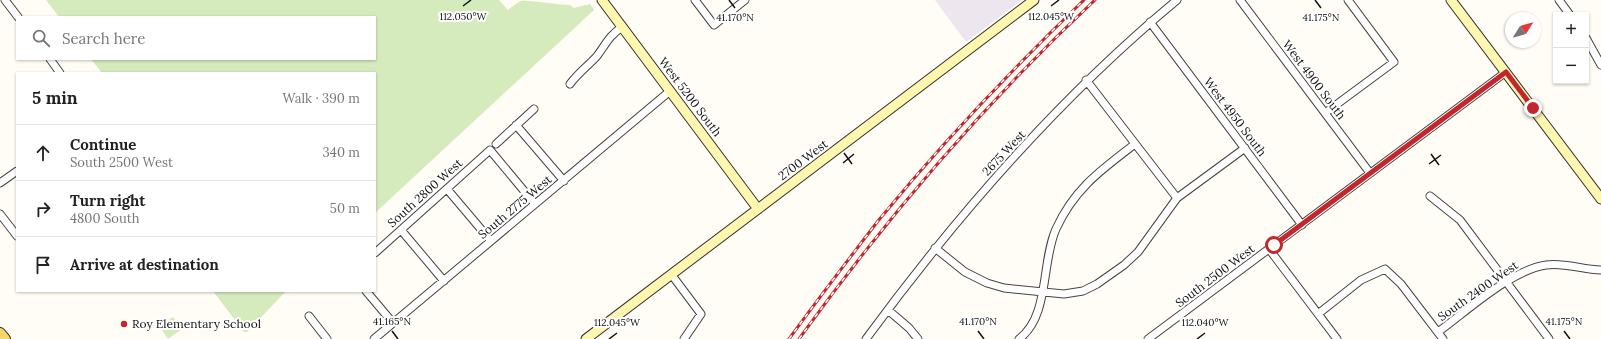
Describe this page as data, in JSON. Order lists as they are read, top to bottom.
{
  "streets": {
    "street": [
      "West 4900 South",
      "West 5200 South",
      "West 4950 South",
      "2675 West",
      "2700 West",
      "South 2800 West",
      "South 2775 West",
      "South 2500 West",
      "South 2400 West"
    ]
  },
  "crossings": [
    ["West 4900 South", "South 2500 West"],
    ["West 5200 South", "2700 West"],
    ["West 5200 South", "South 2775 West"],
    ["West 4950 South", "2675 West"],
    ["West 4950 South", "South 2500 West"],
    ["South 2800 West", "South 2775 West"]
  ],
  "places": ["Roy Elementary School"],
  "north": "top right",
  "page": {
    "map_buttons": ["+", "−"],
    "search": "Search here",
    "heading": ["5 min", "Walk · 390 m"],
    "list": [
      ["Continue", "South 2500 West", "340 m"],
      ["Turn right", "4800 South", "50 m"],
      "Arrive at destination"
    ]
  },
  "coordinates": [
    "112.050°W",
    "112.045°W",
    "41.170°N",
    "41.175°N",
    "41.165°N",
    "112.040°W"
  ]
}
